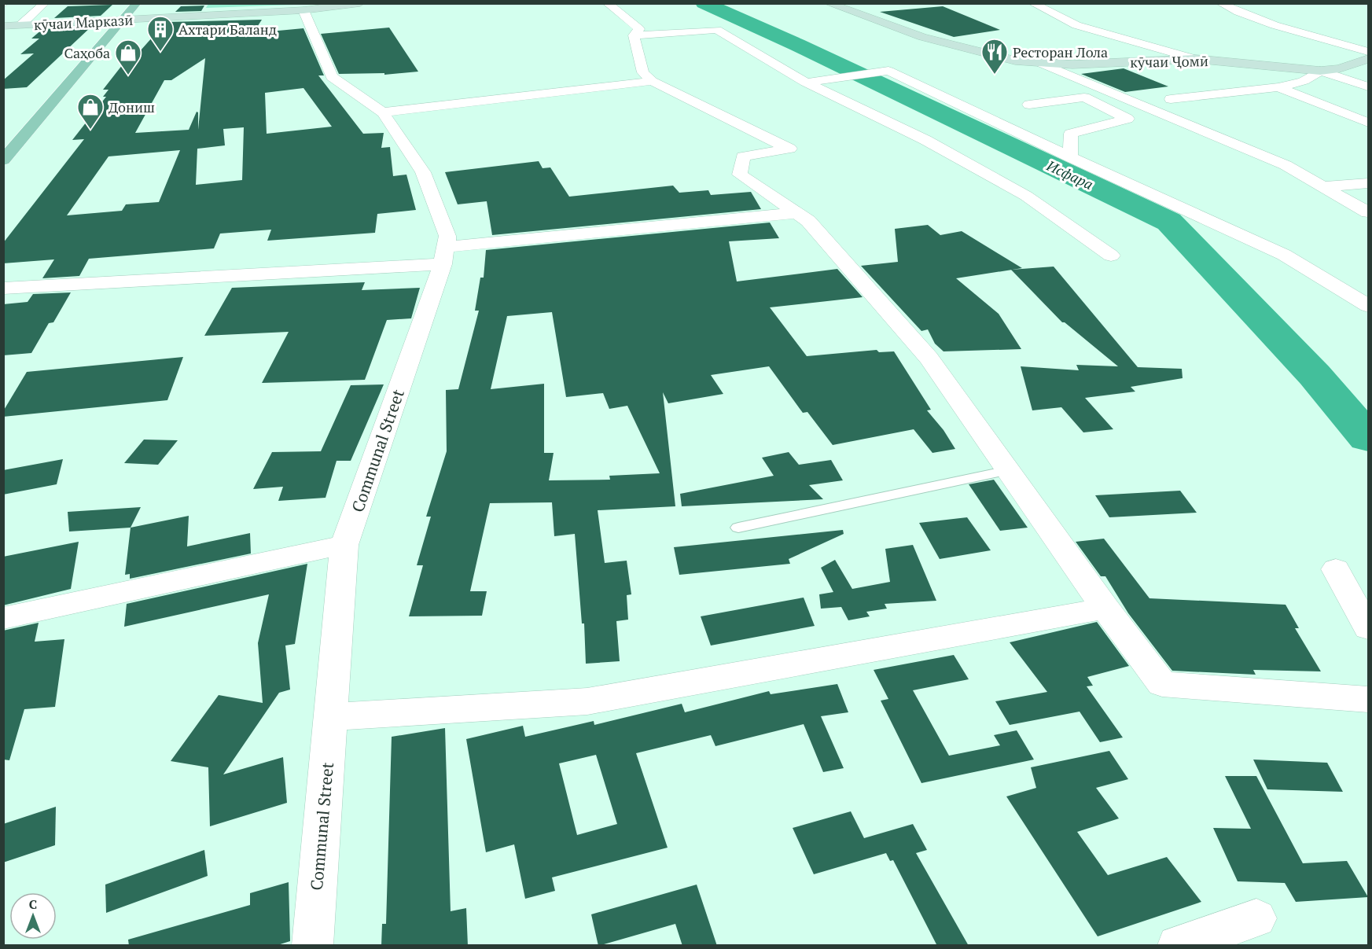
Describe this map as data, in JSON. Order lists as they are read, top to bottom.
{
  "streets": {
    "main road": ["кӯчаи Марказӣ", "кӯчаи Ҷомӣ"],
    "street": ["Communal Street"]
  },
  "crossings": [
    ["кӯчаи Марказӣ", "Communal Street"]
  ],
  "water": ["Исфара"],
  "places": {
    "building": ["Ахтари Баланд"],
    "restaurant": ["Ресторан Лола"],
    "shop": ["Саҳоба", "Дониш"]
  },
  "north": "top"
}
